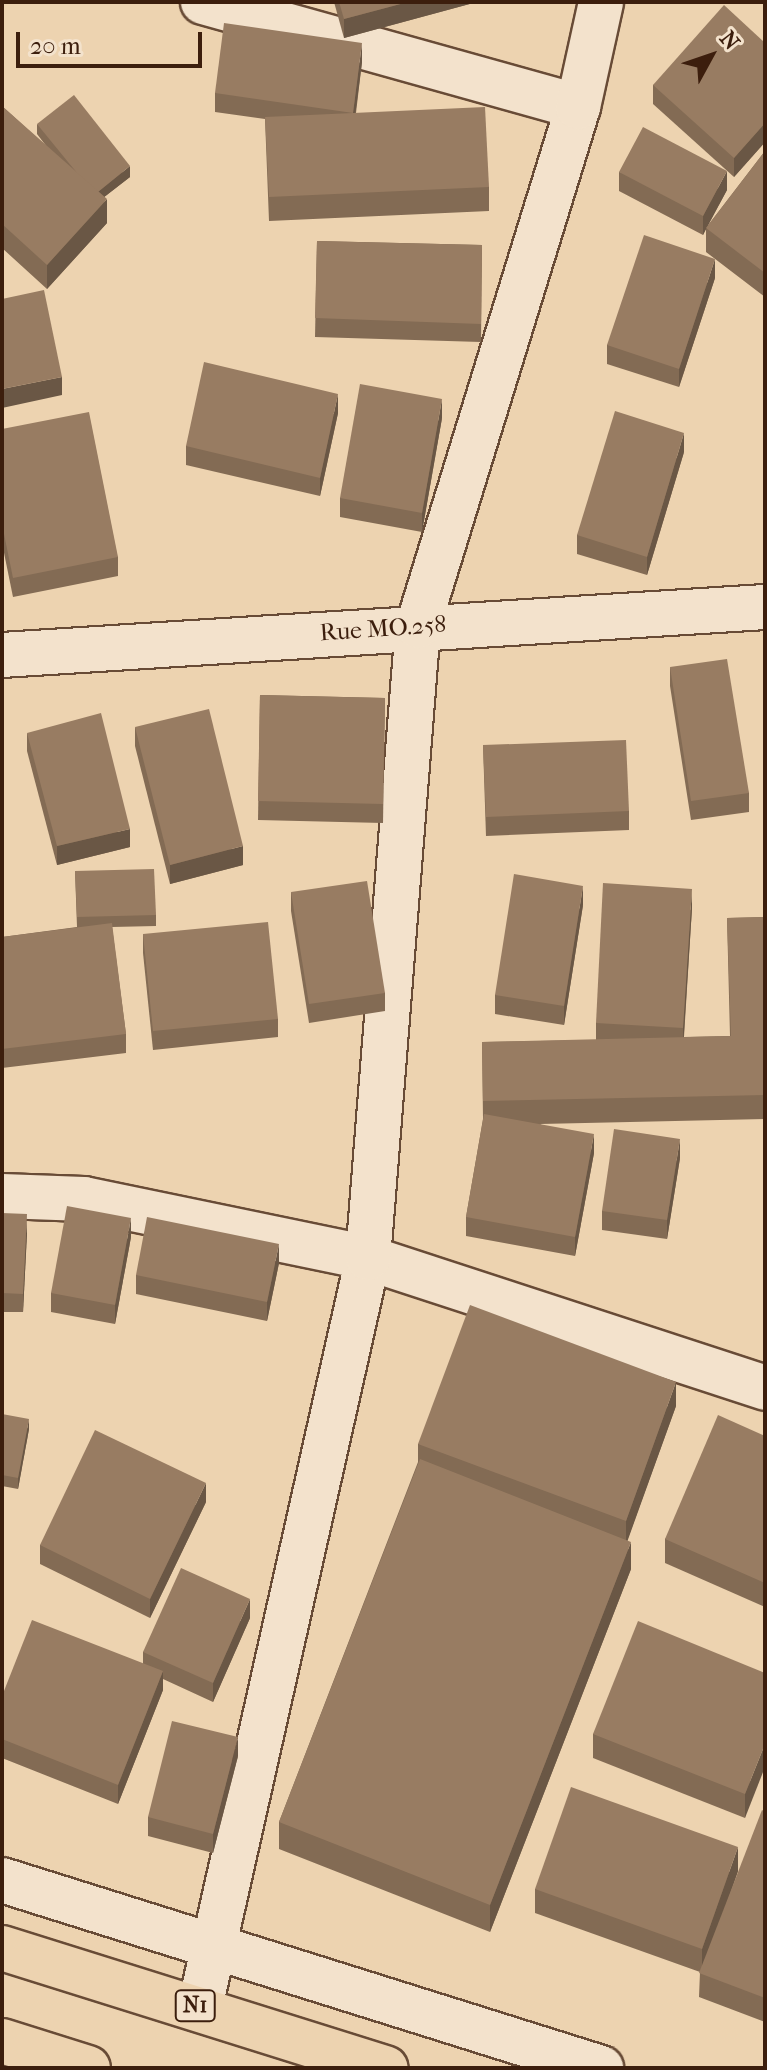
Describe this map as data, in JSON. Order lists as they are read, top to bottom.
{
  "streets": {
    "highway": ["N1"],
    "street": ["Rue MO.258"]
  },
  "scale_bar": "20 m",
  "north": "top right"
}
